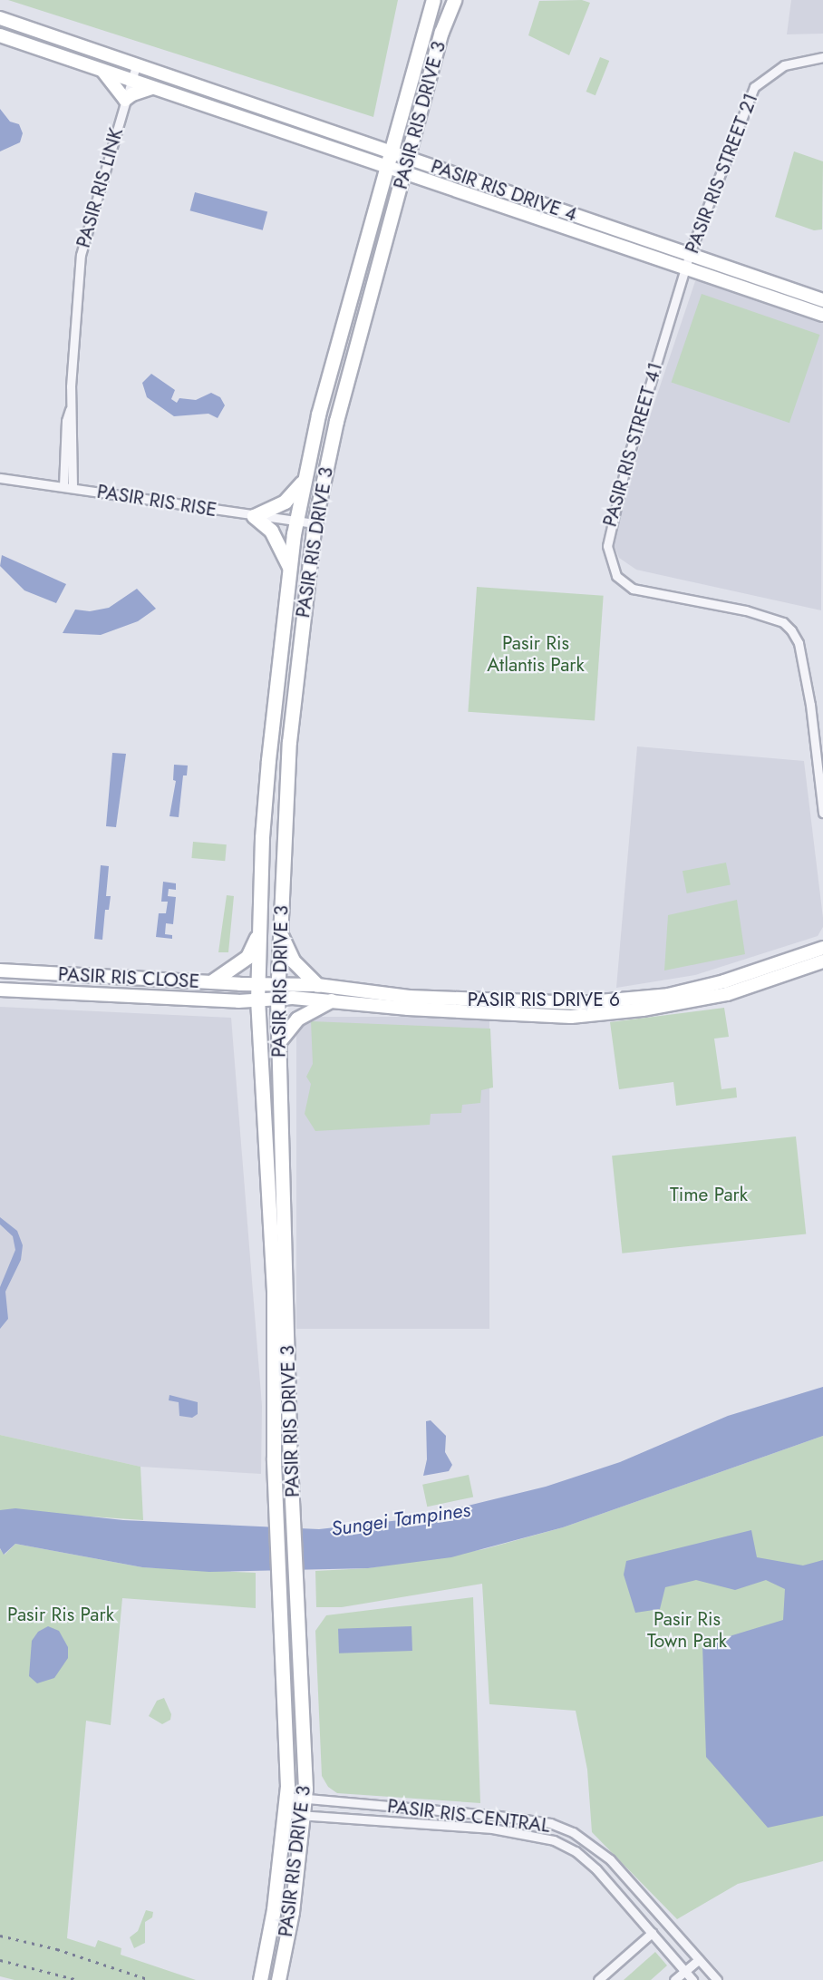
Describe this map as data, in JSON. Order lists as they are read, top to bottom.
{
  "streets": {
    "main road": ["PASIR RIS DRIVE 3"],
    "street": [
      "PASIR RIS STREET 21",
      "PASIR RIS LINK",
      "PASIR RIS DRIVE 4",
      "PASIR RIS STREET 41",
      "PASIR RIS RISE",
      "PASIR RIS CLOSE",
      "PASIR RIS DRIVE 6",
      "PASIR RIS CENTRAL"
    ]
  },
  "crossings": [
    ["PASIR RIS DRIVE 3", "PASIR RIS DRIVE 4"],
    ["PASIR RIS DRIVE 3", "PASIR RIS RISE"],
    ["PASIR RIS DRIVE 3", "PASIR RIS CLOSE"],
    ["PASIR RIS DRIVE 3", "PASIR RIS DRIVE 6"],
    ["PASIR RIS DRIVE 3", "PASIR RIS CENTRAL"],
    ["PASIR RIS STREET 21", "PASIR RIS DRIVE 4"],
    ["PASIR RIS STREET 21", "PASIR RIS STREET 41"],
    ["PASIR RIS LINK", "PASIR RIS DRIVE 4"],
    ["PASIR RIS LINK", "PASIR RIS RISE"],
    ["PASIR RIS DRIVE 4", "PASIR RIS STREET 41"],
    ["PASIR RIS CLOSE", "PASIR RIS DRIVE 6"]
  ],
  "water": ["Sungei Tampines"],
  "parks": [
    "Pasir Ris Atlantis Park",
    "Time Park",
    "Pasir Ris Park",
    "Pasir Ris Town Park"
  ]
}
